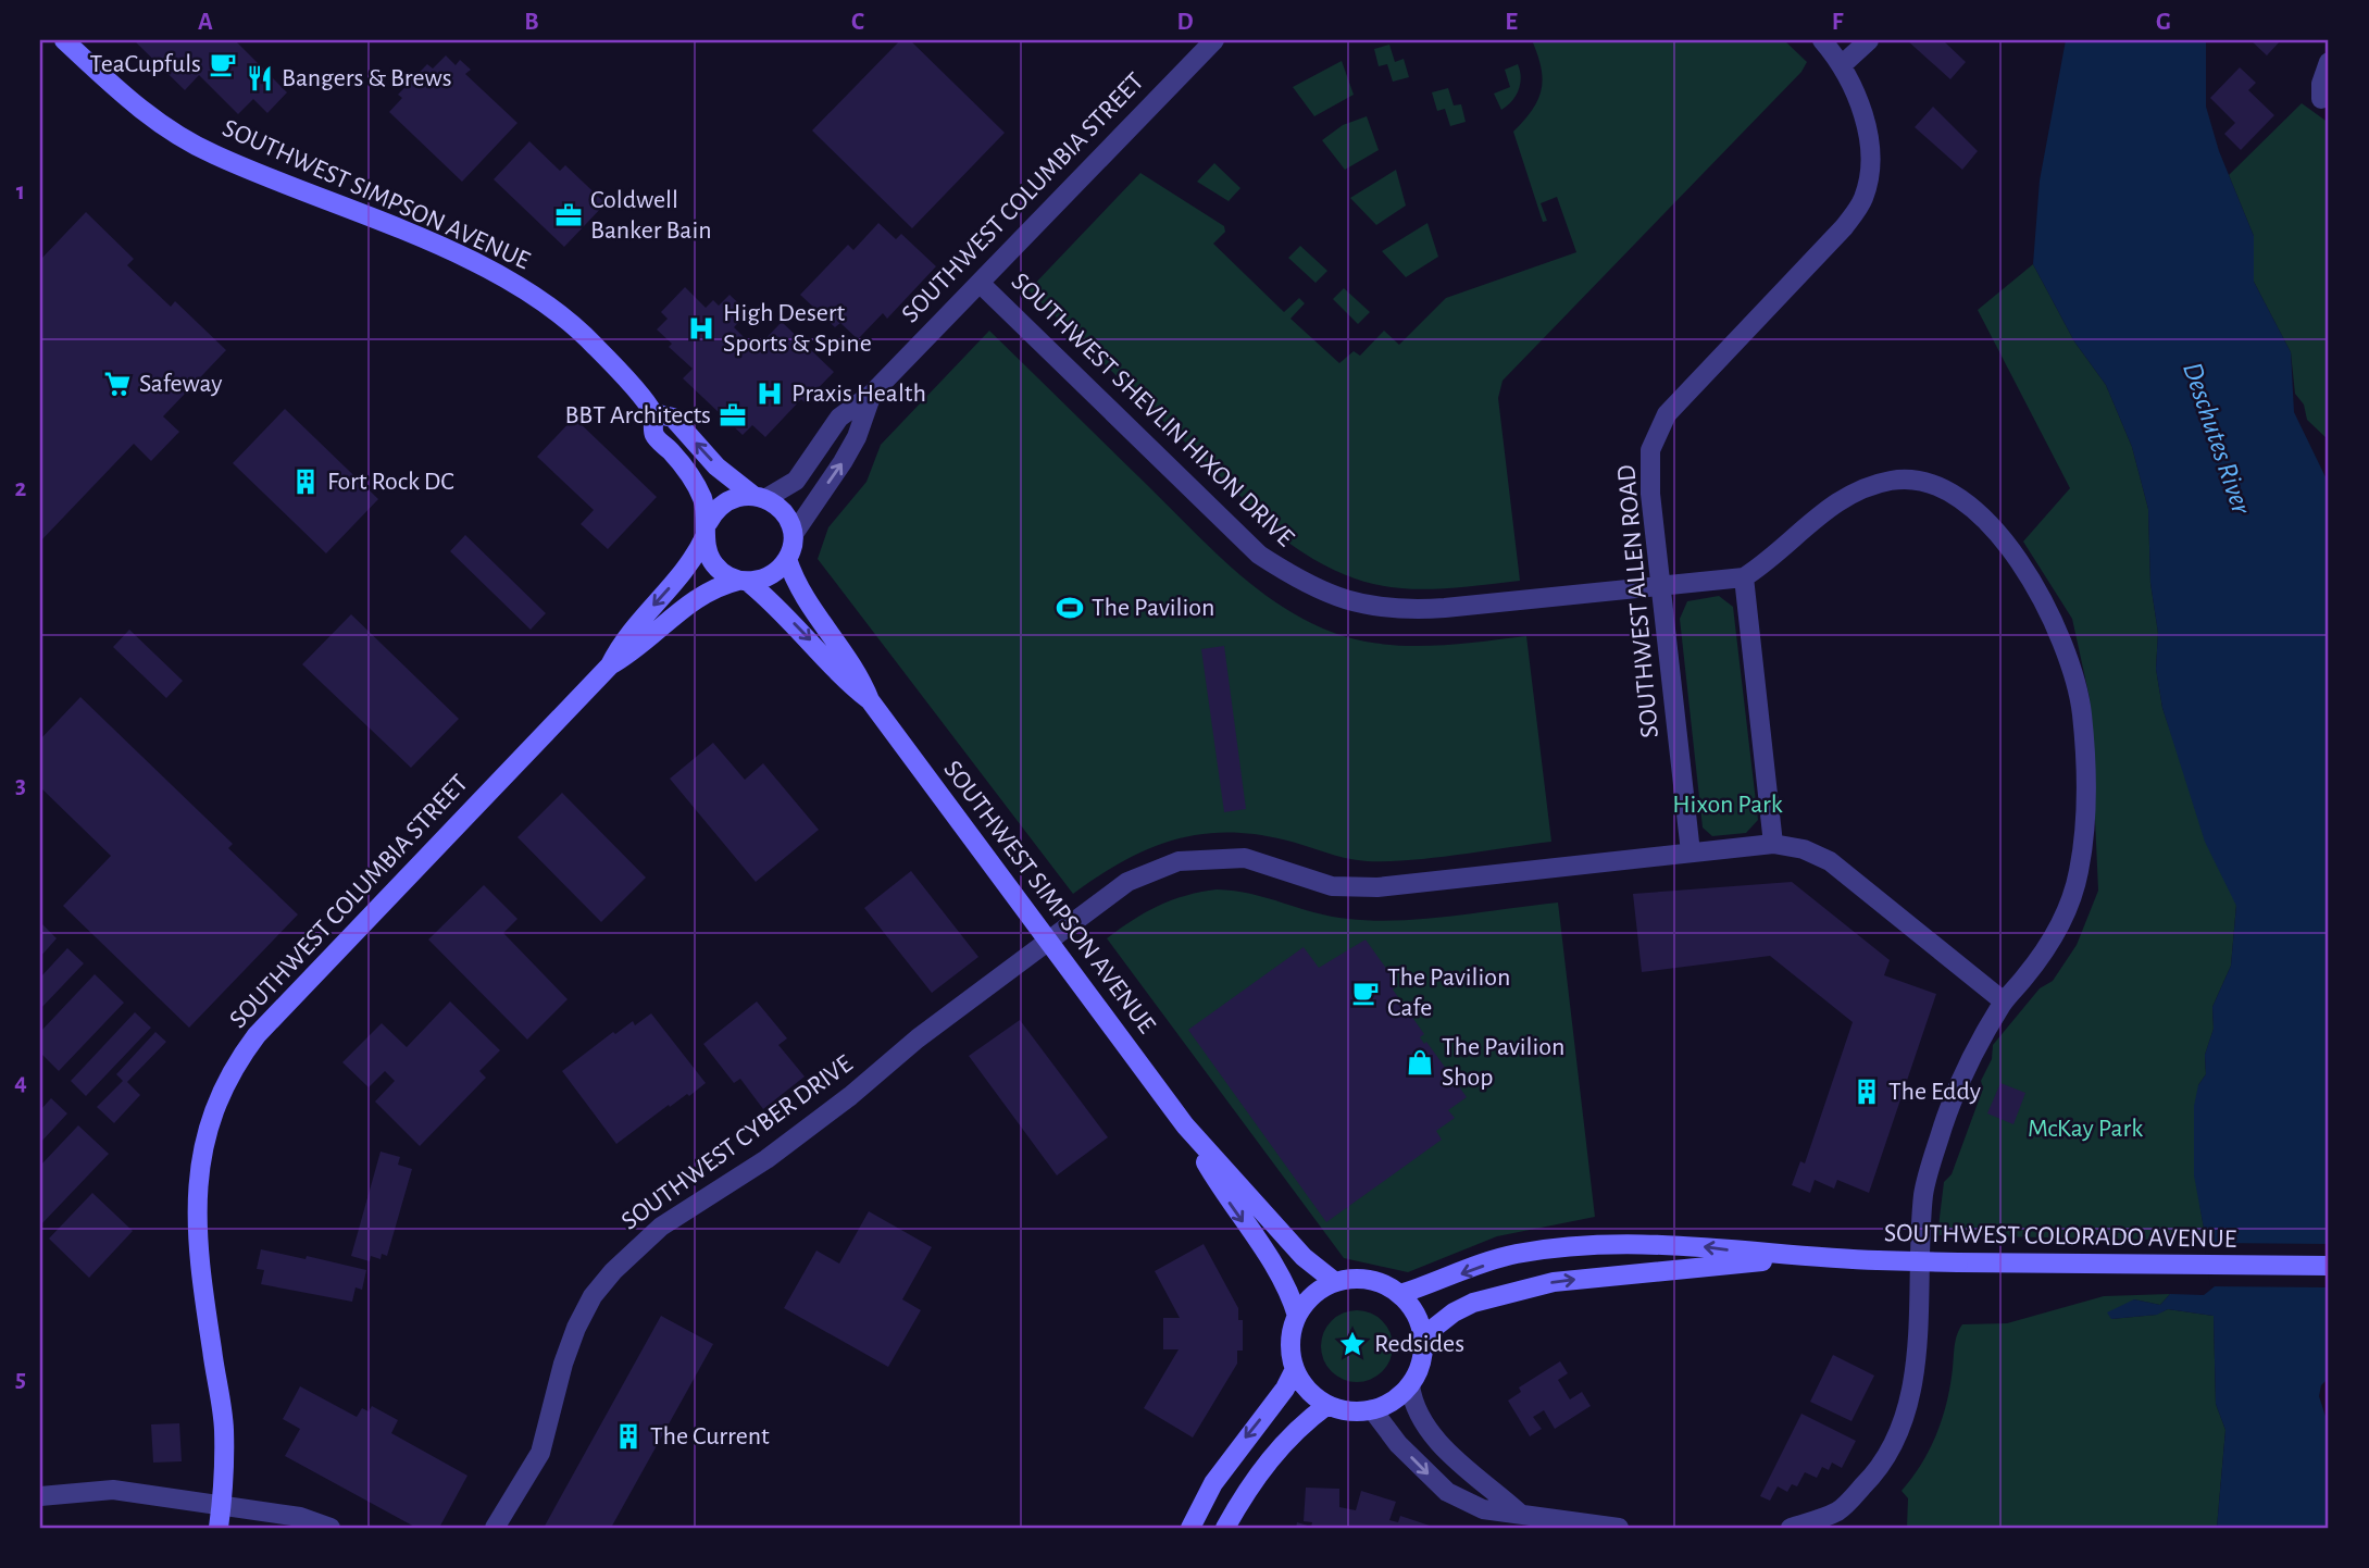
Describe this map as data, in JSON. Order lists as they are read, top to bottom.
{
  "streets": {
    "street": [
      "SOUTHWEST SIMPSON AVENUE",
      "SOUTHWEST COLUMBIA STREET",
      "SOUTHWEST SHEVLIN HIXON DRIVE",
      "SOUTHWEST ALLEN ROAD",
      "SOUTHWEST CYBER DRIVE",
      "SOUTHWEST COLORADO AVENUE"
    ]
  },
  "crossings": [
    ["SOUTHWEST SIMPSON AVENUE", "SOUTHWEST COLUMBIA STREET"],
    ["SOUTHWEST SIMPSON AVENUE", "SOUTHWEST CYBER DRIVE"],
    ["SOUTHWEST SIMPSON AVENUE", "SOUTHWEST COLORADO AVENUE"],
    ["SOUTHWEST COLUMBIA STREET", "SOUTHWEST SHEVLIN HIXON DRIVE"],
    ["SOUTHWEST SHEVLIN HIXON DRIVE", "SOUTHWEST ALLEN ROAD"],
    ["SOUTHWEST SHEVLIN HIXON DRIVE", "SOUTHWEST CYBER DRIVE"],
    ["SOUTHWEST ALLEN ROAD", "SOUTHWEST CYBER DRIVE"]
  ],
  "water": ["Deschutes River"],
  "parks": ["Hixon Park", "McKay Park"],
  "places": {
    "cafe": ["TeaCupfuls", "The Pavilion Cafe"],
    "restaurant": ["Bangers & Brews"],
    "office": ["Coldwell Banker Bain", "BBT Architects"],
    "hospital": ["High Desert Sports & Spine", "Praxis Health"],
    "supermarket": ["Safeway"],
    "building": ["Fort Rock DC", "The Eddy", "The Current"],
    "sports": ["The Pavilion"],
    "shop": ["The Pavilion Shop"],
    "place": ["Redsides"]
  },
  "grid": {
    "columns": [
      "A",
      "B",
      "C",
      "D",
      "E",
      "F",
      "G"
    ],
    "rows": [
      "1",
      "2",
      "3",
      "4",
      "5"
    ]
  }
}
